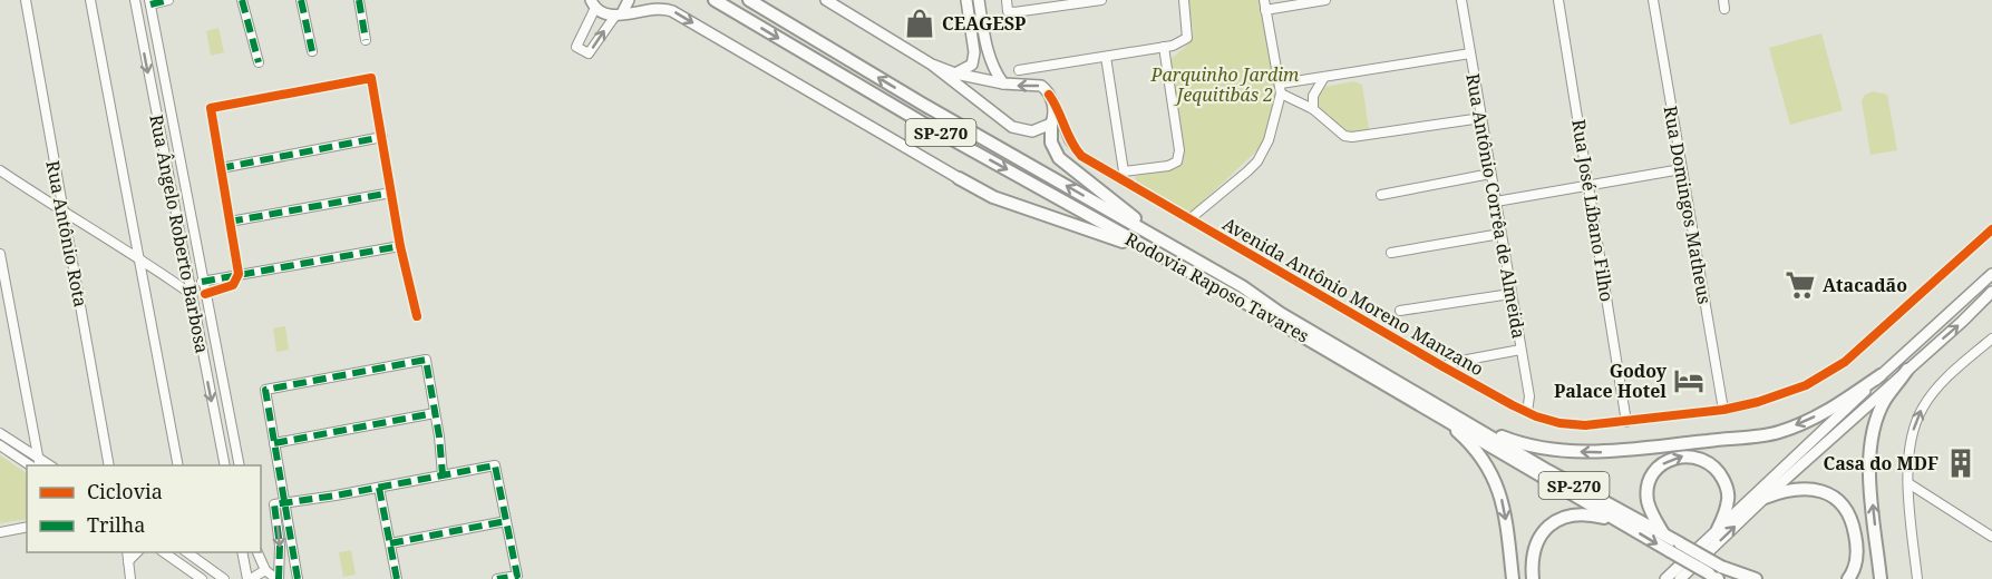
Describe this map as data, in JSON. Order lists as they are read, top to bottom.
{
  "streets": {
    "highway": ["SP-270", "Rodovia Raposo Tavares"],
    "street": [
      "Rua Domingos Matheus",
      "Rua Antônio Corrêa de Almeida",
      "Rua José Líbano Filho",
      "Rua Antônio Rota",
      "Rua Ângelo Roberto Barbosa",
      "Avenida Antônio Moreno Manzano"
    ]
  },
  "crossings": [
    ["Rua Domingos Matheus", "Avenida Antônio Moreno Manzano"],
    ["Rua Antônio Corrêa de Almeida", "Avenida Antônio Moreno Manzano"],
    ["Rua José Líbano Filho", "Avenida Antônio Moreno Manzano"]
  ],
  "parks": ["Parquinho Jardim Jequitibás 2"],
  "places": {
    "shop": ["CEAGESP"],
    "supermarket": ["Atacadão"],
    "hotel": ["Godoy Palace Hotel"],
    "building": ["Casa do MDF"]
  },
  "legend": ["Ciclovia", "Trilha"]
}
